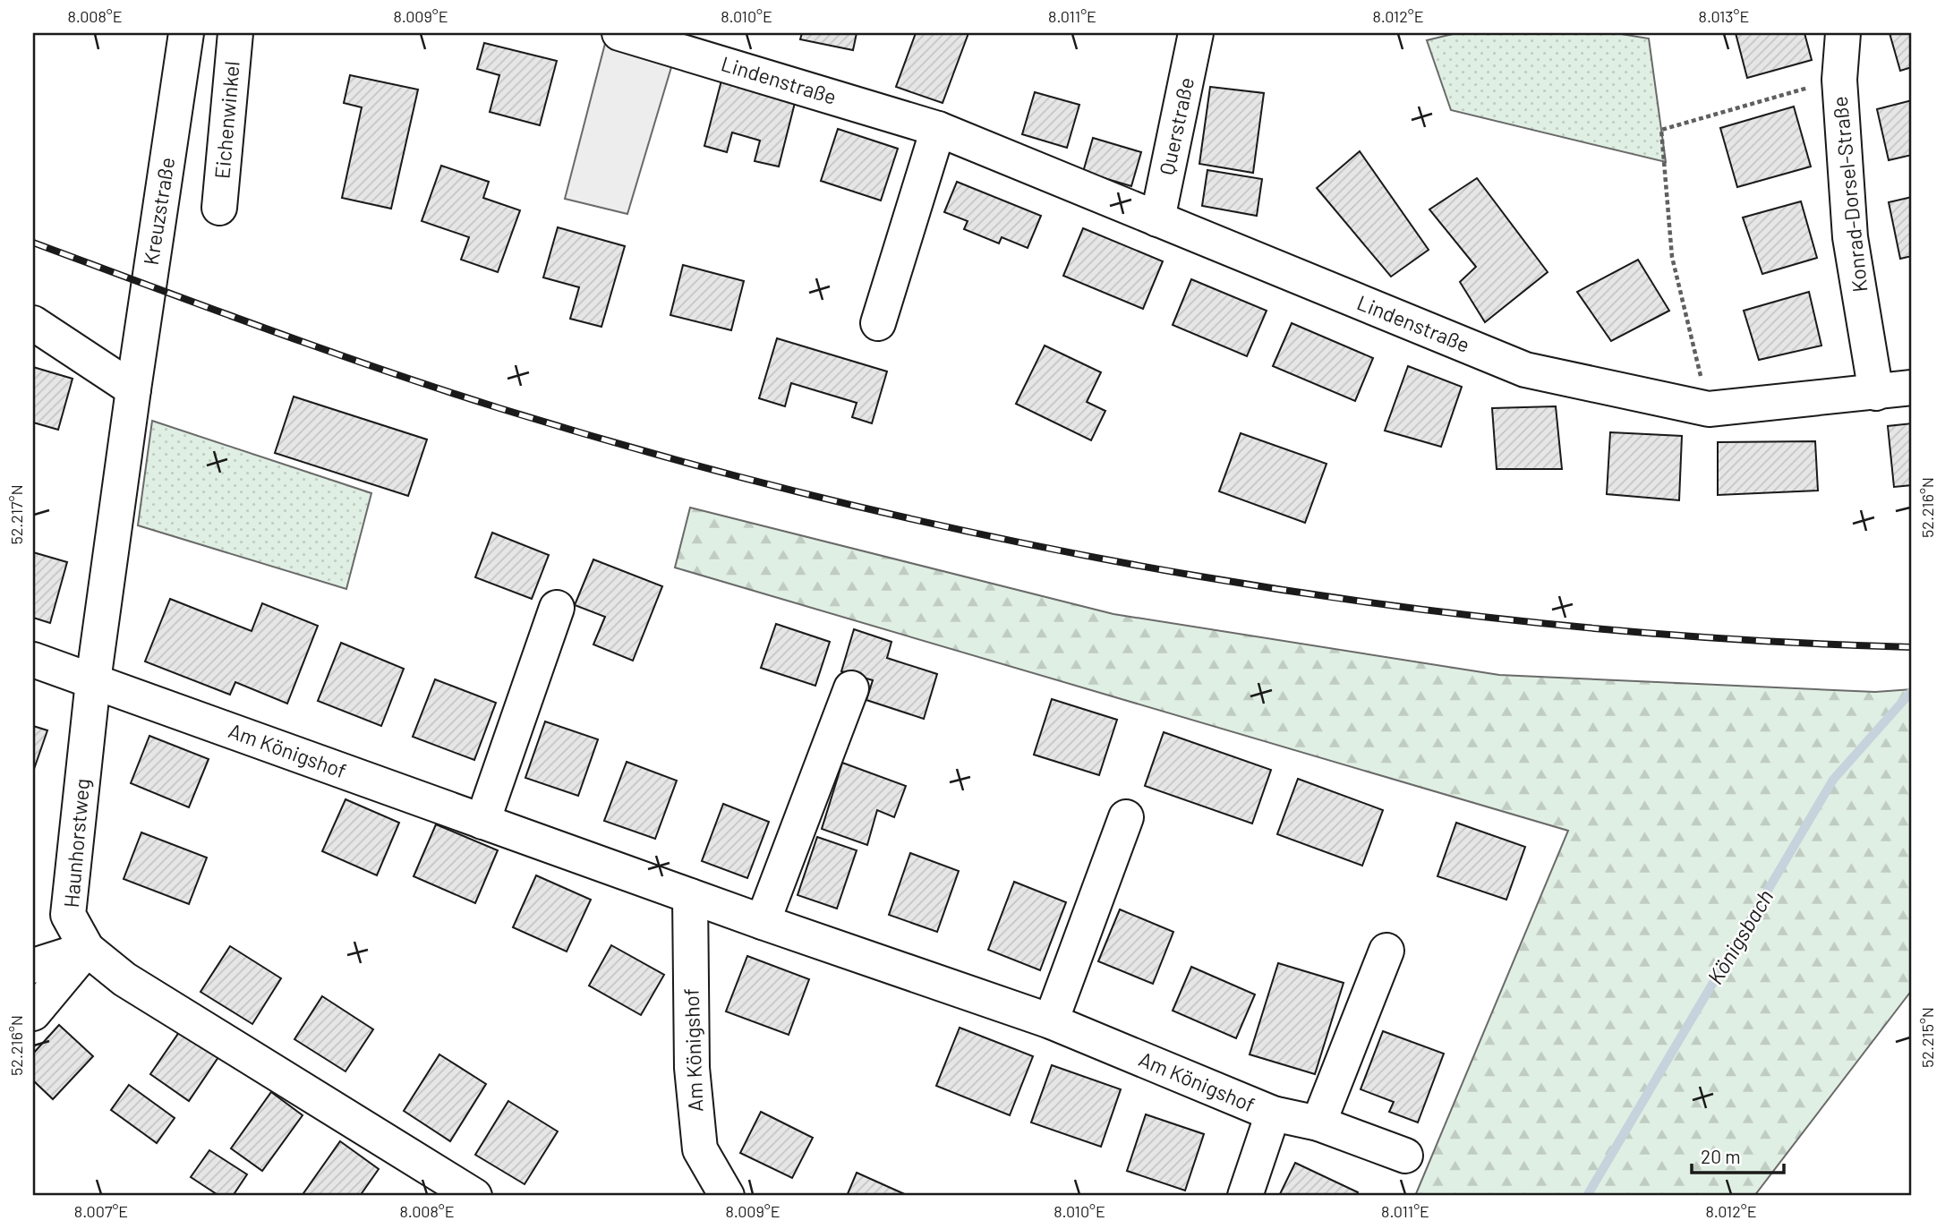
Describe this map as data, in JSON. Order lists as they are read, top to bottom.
{
  "streets": {
    "street": [
      "Lindenstraße",
      "Eichenwinkel",
      "Querstraße",
      "Konrad-Dorsel-Straße",
      "Kreuzstraße",
      "Am Königshof",
      "Haunhorstweg"
    ]
  },
  "crossings": [
    ["Lindenstraße", "Querstraße"],
    ["Lindenstraße", "Konrad-Dorsel-Straße"],
    ["Kreuzstraße", "Haunhorstweg"],
    ["Am Königshof", "Haunhorstweg"]
  ],
  "water": ["Königsbach"],
  "scale_bar": "20 m",
  "coordinates": [
    "8.008°E",
    "8.009°E",
    "8.010°E",
    "8.011°E",
    "8.012°E",
    "8.013°E",
    "52.216°N",
    "52.217°N",
    "52.215°N",
    "8.007°E"
  ]
}
